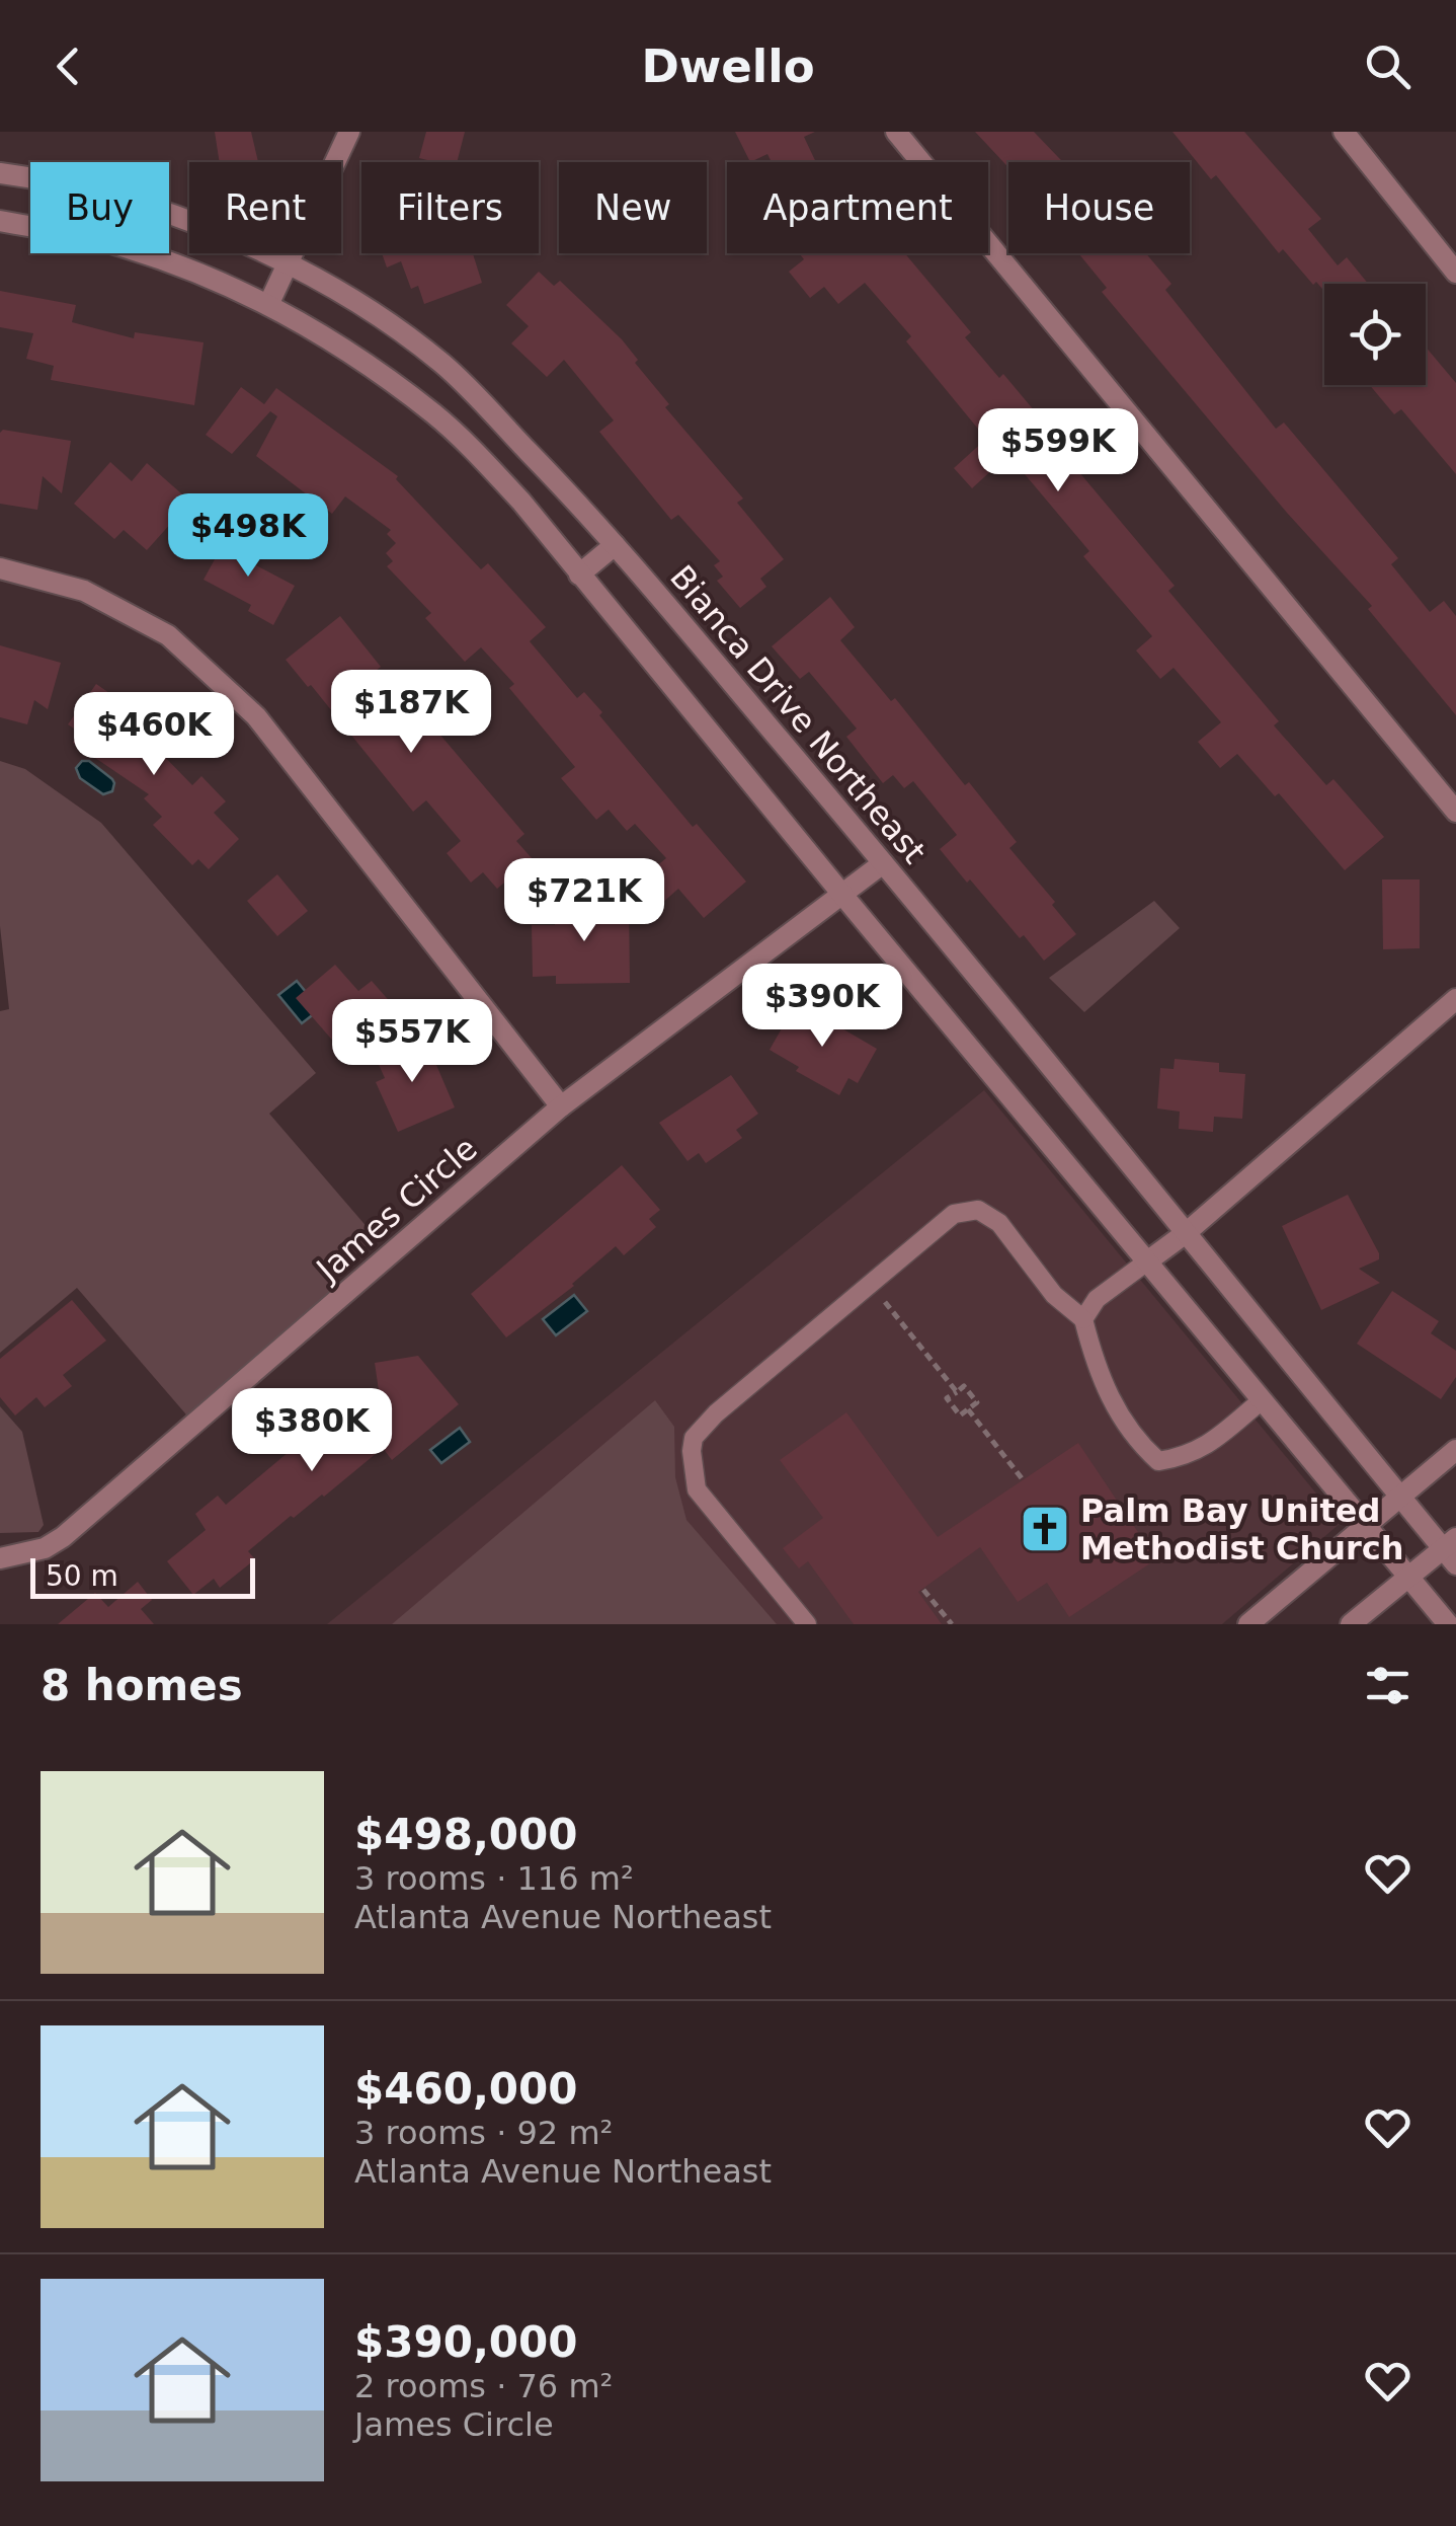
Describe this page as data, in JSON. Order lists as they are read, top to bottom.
{
  "streets": {
    "street": ["Bianca Drive Northeast", "James Circle"]
  },
  "crossings": [
    ["Bianca Drive Northeast", "James Circle"]
  ],
  "places": {
    "church": ["Palm Bay United Methodist Church"]
  },
  "scale_bar": "50 m",
  "page": {
    "header": "Dwello",
    "chip": [
      "Buy",
      "Rent",
      "Filters",
      "New",
      "Apartment",
      "House"
    ],
    "price": [
      "$599K",
      "$498K",
      "$187K",
      "$460K",
      "$721K",
      "$390K",
      "$557K",
      "$380K"
    ],
    "scale": "50 m",
    "heading": "8 homes",
    "list": [
      {
        "name": "$498,000",
        "note": "3 rooms · 116 m² · Atlanta Avenue Northeast"
      },
      {
        "name": "$460,000",
        "note": "3 rooms · 92 m² · Atlanta Avenue Northeast"
      },
      {
        "name": "$390,000",
        "note": "2 rooms · 76 m² · James Circle"
      }
    ]
  }
}
